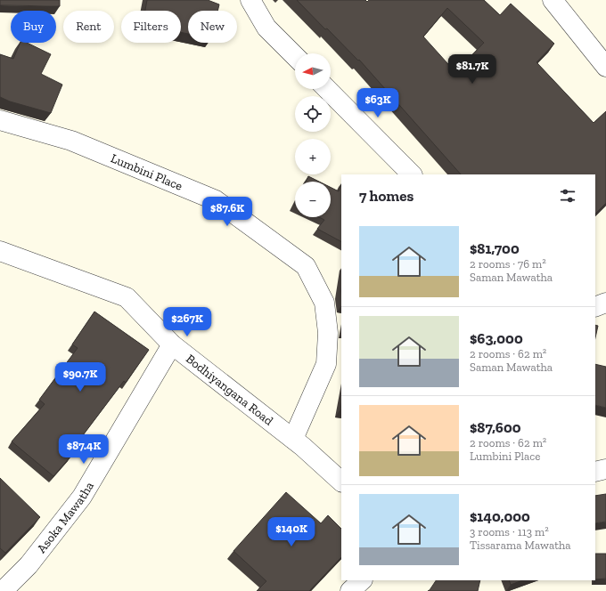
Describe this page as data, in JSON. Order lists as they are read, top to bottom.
{
  "streets": {
    "street": ["Lumbini Place", "Bodhiyangana Road", "Asoka Mawatha"]
  },
  "crossings": [
    ["Lumbini Place", "Bodhiyangana Road"],
    ["Bodhiyangana Road", "Asoka Mawatha"]
  ],
  "north": "left",
  "page": {
    "chip": [
      "Buy",
      "Rent",
      "Filters",
      "New"
    ],
    "map_buttons": ["+", "−"],
    "price": [
      "$81.7K",
      "$63K",
      "$87.6K",
      "$267K",
      "$90.7K",
      "$87.4K",
      "$140K"
    ],
    "heading": "7 homes",
    "list": [
      {
        "name": "$81,700",
        "note": "2 rooms · 76 m² · Saman Mawatha"
      },
      {
        "name": "$63,000",
        "note": "2 rooms · 62 m² · Saman Mawatha"
      },
      {
        "name": "$87,600",
        "note": "2 rooms · 62 m² · Lumbini Place"
      },
      {
        "name": "$140,000",
        "note": "3 rooms · 113 m² · Tissarama Mawatha"
      }
    ]
  }
}
